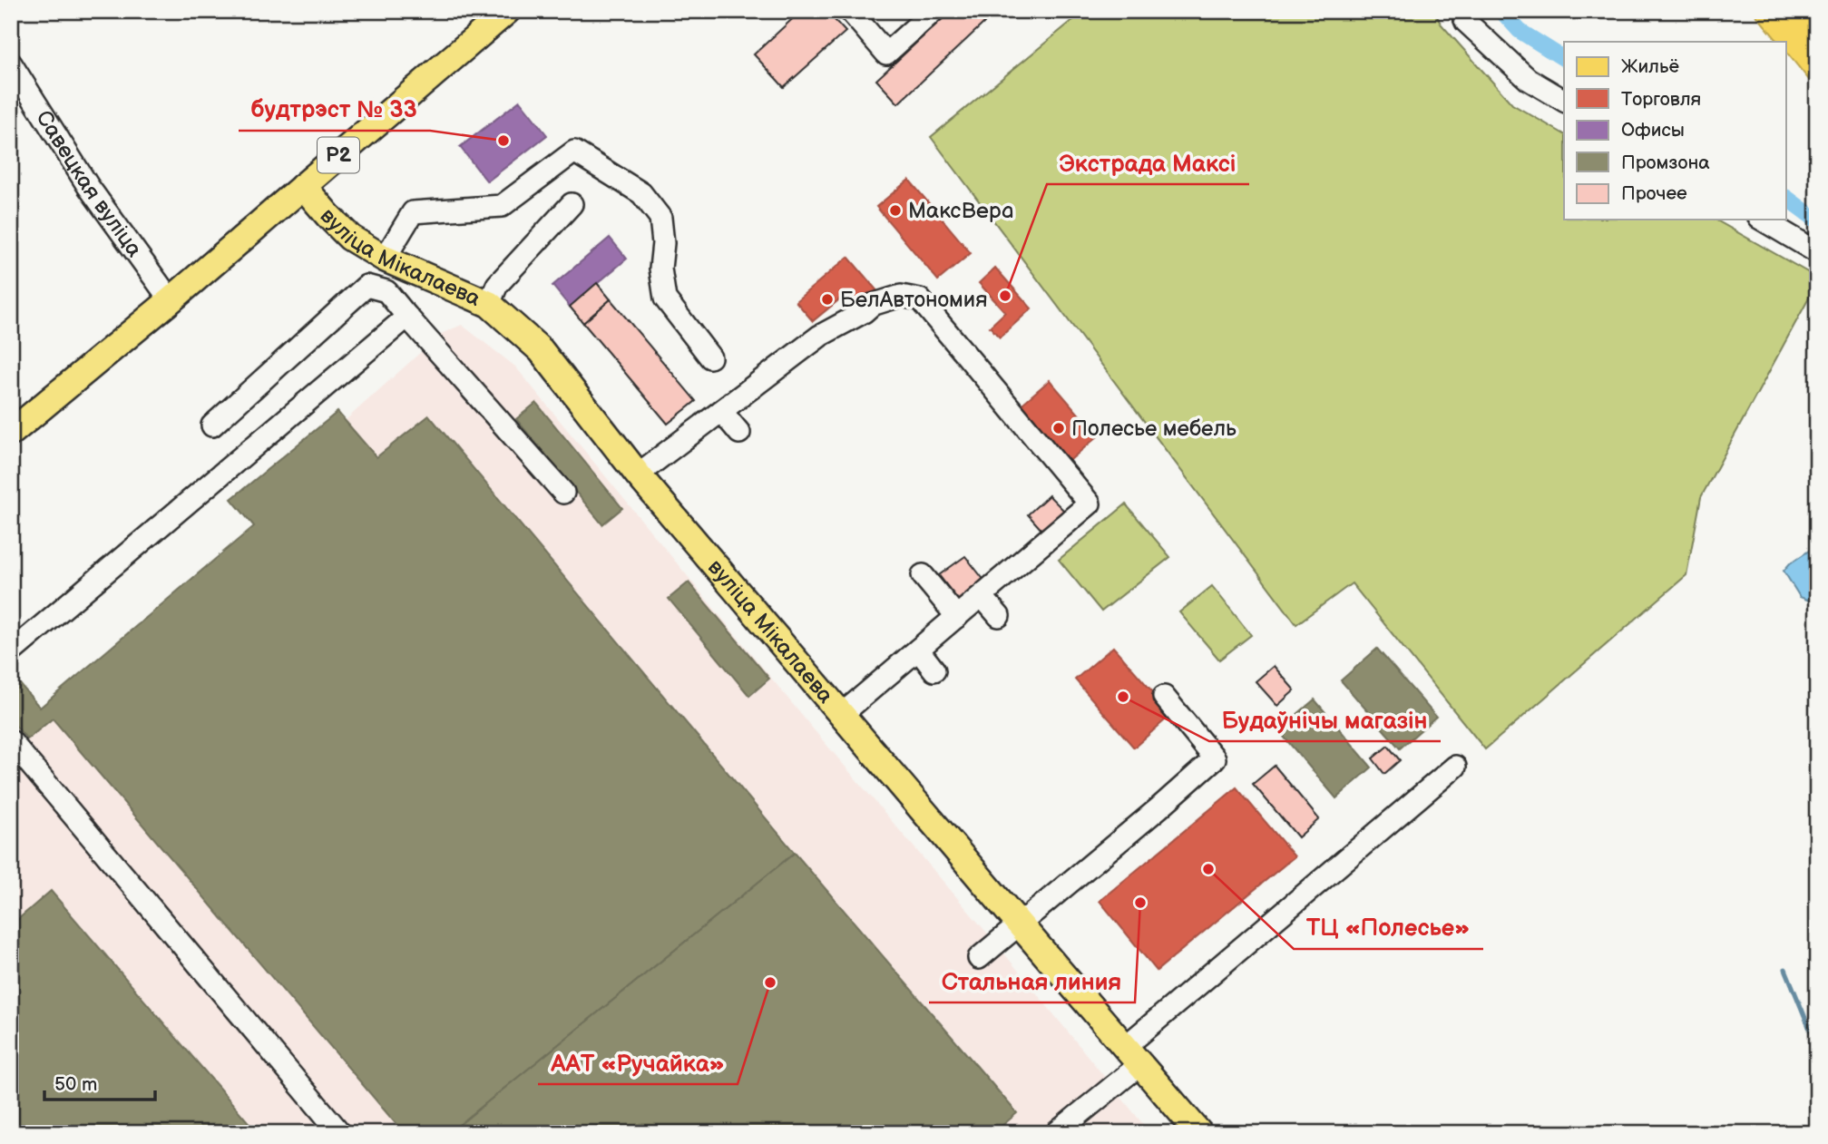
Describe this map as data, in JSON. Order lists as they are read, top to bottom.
{
  "streets": {
    "main road": ["Р2", "вуліца Мікалаева"],
    "street": ["Савецкая вуліца"]
  },
  "crossings": [
    ["Р2", "Савецкая вуліца"],
    ["Р2", "вуліца Мікалаева"]
  ],
  "places": [
    "будтрэст № 33",
    "МаксBepa",
    "Экстрада Максі",
    "БелАвтономия",
    "Полесье мебель",
    "Будаўнічы магазін",
    "ТЦ «Полесье»",
    "Стальная линия",
    "ААТ «Ручайка»"
  ],
  "legend": [
    "Жильё",
    "Торговля",
    "Офисы",
    "Промзона",
    "Прочее"
  ],
  "scale_bar": "50 m"
}
